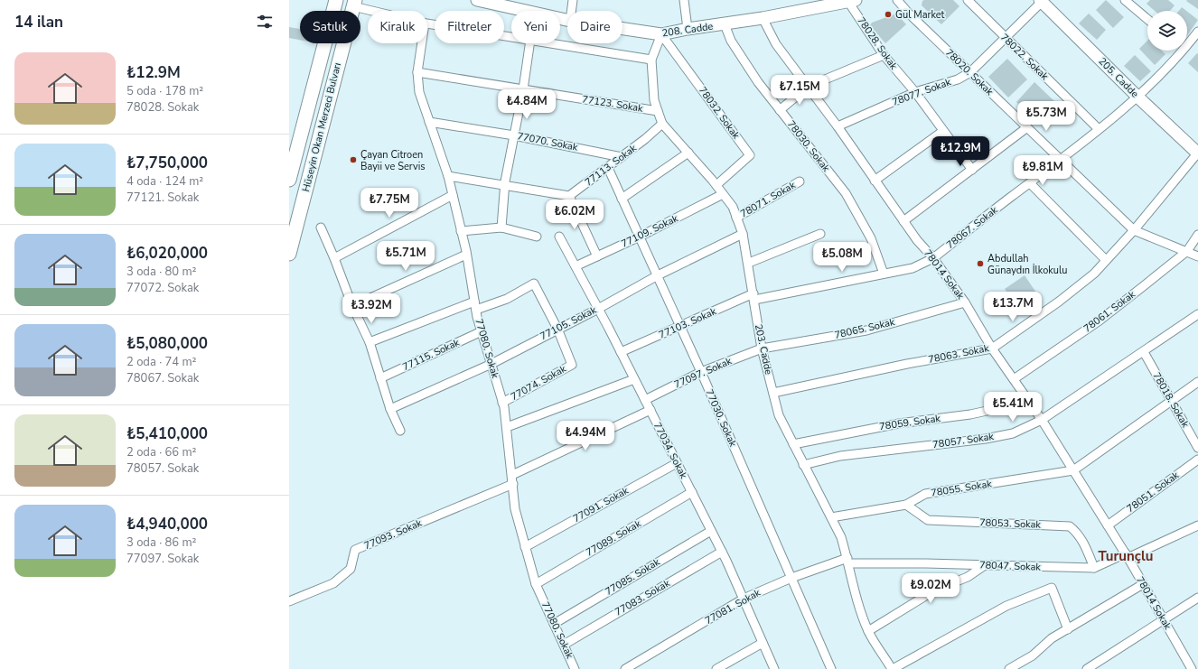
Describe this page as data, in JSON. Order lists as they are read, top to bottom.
{
  "streets": {
    "main road": ["Hüseyin Okan Merzeci Bulvarı"],
    "street": [
      "208. Cadde",
      "78028. Sokak",
      "78022. Sokak",
      "78020. Sokak",
      "205. Cadde",
      "78077. Sokak",
      "77123. Sokak",
      "78032. Sokak",
      "77070. Sokak",
      "78030. Sokak",
      "77113. Sokak",
      "78071. Sokak",
      "78067. Sokak",
      "77109. Sokak",
      "78014 Sokak",
      "78061. Sokak",
      "77105. Sokak",
      "77103. Sokak",
      "78065. Sokak",
      "77080. Sokak",
      "203. Cadde",
      "78063. Sokak",
      "77115. Sokak",
      "77097. Sokak",
      "77074. Sokak",
      "78018. Sokak",
      "77030. Sokak",
      "78059. Sokak",
      "78057. Sokak",
      "77034. Sokak",
      "78055. Sokak",
      "78051. Sokak",
      "77091. Sokak",
      "78053. Sokak",
      "77093. Sokak",
      "77089. Sokak",
      "78047. Sokak",
      "77085. Sokak",
      "77083. Sokak",
      "77081. Sokak"
    ]
  },
  "crossings": [
    ["208. Cadde", "78028. Sokak"],
    ["208. Cadde", "78032. Sokak"],
    ["208. Cadde", "78030. Sokak"],
    ["208. Cadde", "78014 Sokak"],
    ["208. Cadde", "203. Cadde"],
    ["78028. Sokak", "78077. Sokak"],
    ["78022. Sokak", "78077. Sokak"],
    ["78022. Sokak", "78067. Sokak"],
    ["78020. Sokak", "78077. Sokak"],
    ["78020. Sokak", "78067. Sokak"],
    ["78020. Sokak", "78061. Sokak"],
    ["78020. Sokak", "78063. Sokak"],
    ["205. Cadde", "78077. Sokak"],
    ["205. Cadde", "78067. Sokak"],
    ["205. Cadde", "78063. Sokak"],
    ["78077. Sokak", "78014 Sokak"],
    ["77123. Sokak", "77080. Sokak"],
    ["77123. Sokak", "203. Cadde"],
    ["78032. Sokak", "203. Cadde"],
    ["77070. Sokak", "77113. Sokak"],
    ["77070. Sokak", "77080. Sokak"],
    ["78030. Sokak", "78067. Sokak"],
    ["77113. Sokak", "203. Cadde"],
    ["77113. Sokak", "77030. Sokak"],
    ["78071. Sokak", "203. Cadde"],
    ["78067. Sokak", "78014 Sokak"],
    ["78067. Sokak", "77103. Sokak"],
    ["78067. Sokak", "203. Cadde"],
    ["77109. Sokak", "203. Cadde"],
    ["77109. Sokak", "77030. Sokak"],
    ["77109. Sokak", "77034. Sokak"],
    ["78014 Sokak", "78061. Sokak"],
    ["78014 Sokak", "78065. Sokak"],
    ["78014 Sokak", "78063. Sokak"],
    ["78014 Sokak", "78059. Sokak"],
    ["78014 Sokak", "78057. Sokak"],
    ["78014 Sokak", "78055. Sokak"],
    ["78014 Sokak", "78051. Sokak"],
    ["78014 Sokak", "78047. Sokak"],
    ["77105. Sokak", "77080. Sokak"],
    ["77105. Sokak", "203. Cadde"],
    ["77105. Sokak", "77074. Sokak"],
    ["77105. Sokak", "77030. Sokak"],
    ["77105. Sokak", "77034. Sokak"],
    ["77103. Sokak", "203. Cadde"],
    ["77103. Sokak", "77030. Sokak"],
    ["77103. Sokak", "77034. Sokak"],
    ["78065. Sokak", "203. Cadde"],
    ["78065. Sokak", "77097. Sokak"],
    ["77080. Sokak", "77115. Sokak"],
    ["77080. Sokak", "77074. Sokak"],
    ["77080. Sokak", "77091. Sokak"],
    ["77080. Sokak", "77093. Sokak"],
    ["77080. Sokak", "77089. Sokak"],
    ["77080. Sokak", "77085. Sokak"],
    ["77080. Sokak", "77083. Sokak"],
    ["203. Cadde", "78063. Sokak"],
    ["203. Cadde", "77097. Sokak"],
    ["203. Cadde", "78059. Sokak"],
    ["203. Cadde", "78057. Sokak"],
    ["203. Cadde", "78055. Sokak"],
    ["203. Cadde", "78047. Sokak"],
    ["203. Cadde", "77081. Sokak"],
    ["77097. Sokak", "77030. Sokak"],
    ["77097. Sokak", "77034. Sokak"],
    ["78018. Sokak", "78057. Sokak"],
    ["77030. Sokak", "77081. Sokak"],
    ["77034. Sokak", "77091. Sokak"],
    ["77034. Sokak", "77089. Sokak"],
    ["77034. Sokak", "77085. Sokak"],
    ["77034. Sokak", "77083. Sokak"],
    ["77034. Sokak", "77081. Sokak"],
    ["78055. Sokak", "78053. Sokak"],
    ["78053. Sokak", "78047. Sokak"],
    ["78047. Sokak", "77081. Sokak"]
  ],
  "districts": ["Turunçlu"],
  "places": ["Gül Market", "Çayan Citroen Bayii ve Servis", "Abdullah Günaydın İlkokulu"],
  "page": {
    "heading": "14 ilan",
    "chip": [
      "Satılık",
      "Kiralık",
      "Filtreler",
      "Yeni",
      "Daire"
    ],
    "list": [
      {
        "name": "₺12.9M",
        "note": "5 oda · 178 m² · 78028. Sokak"
      },
      {
        "name": "₺7,750,000",
        "note": "4 oda · 124 m² · 77121. Sokak"
      },
      {
        "name": "₺6,020,000",
        "note": "3 oda · 80 m² · 77072. Sokak"
      },
      {
        "name": "₺5,080,000",
        "note": "2 oda · 74 m² · 78067. Sokak"
      },
      {
        "name": "₺5,410,000",
        "note": "2 oda · 66 m² · 78057. Sokak"
      },
      {
        "name": "₺4,940,000",
        "note": "3 oda · 86 m² · 77097. Sokak"
      }
    ],
    "price": [
      "₺7.15M",
      "₺4.84M",
      "₺5.73M",
      "₺12.9M",
      "₺9.81M",
      "₺7.75M",
      "₺6.02M",
      "₺5.71M",
      "₺5.08M",
      "₺13.7M",
      "₺3.92M",
      "₺5.41M",
      "₺4.94M",
      "₺9.02M"
    ]
  }
}
